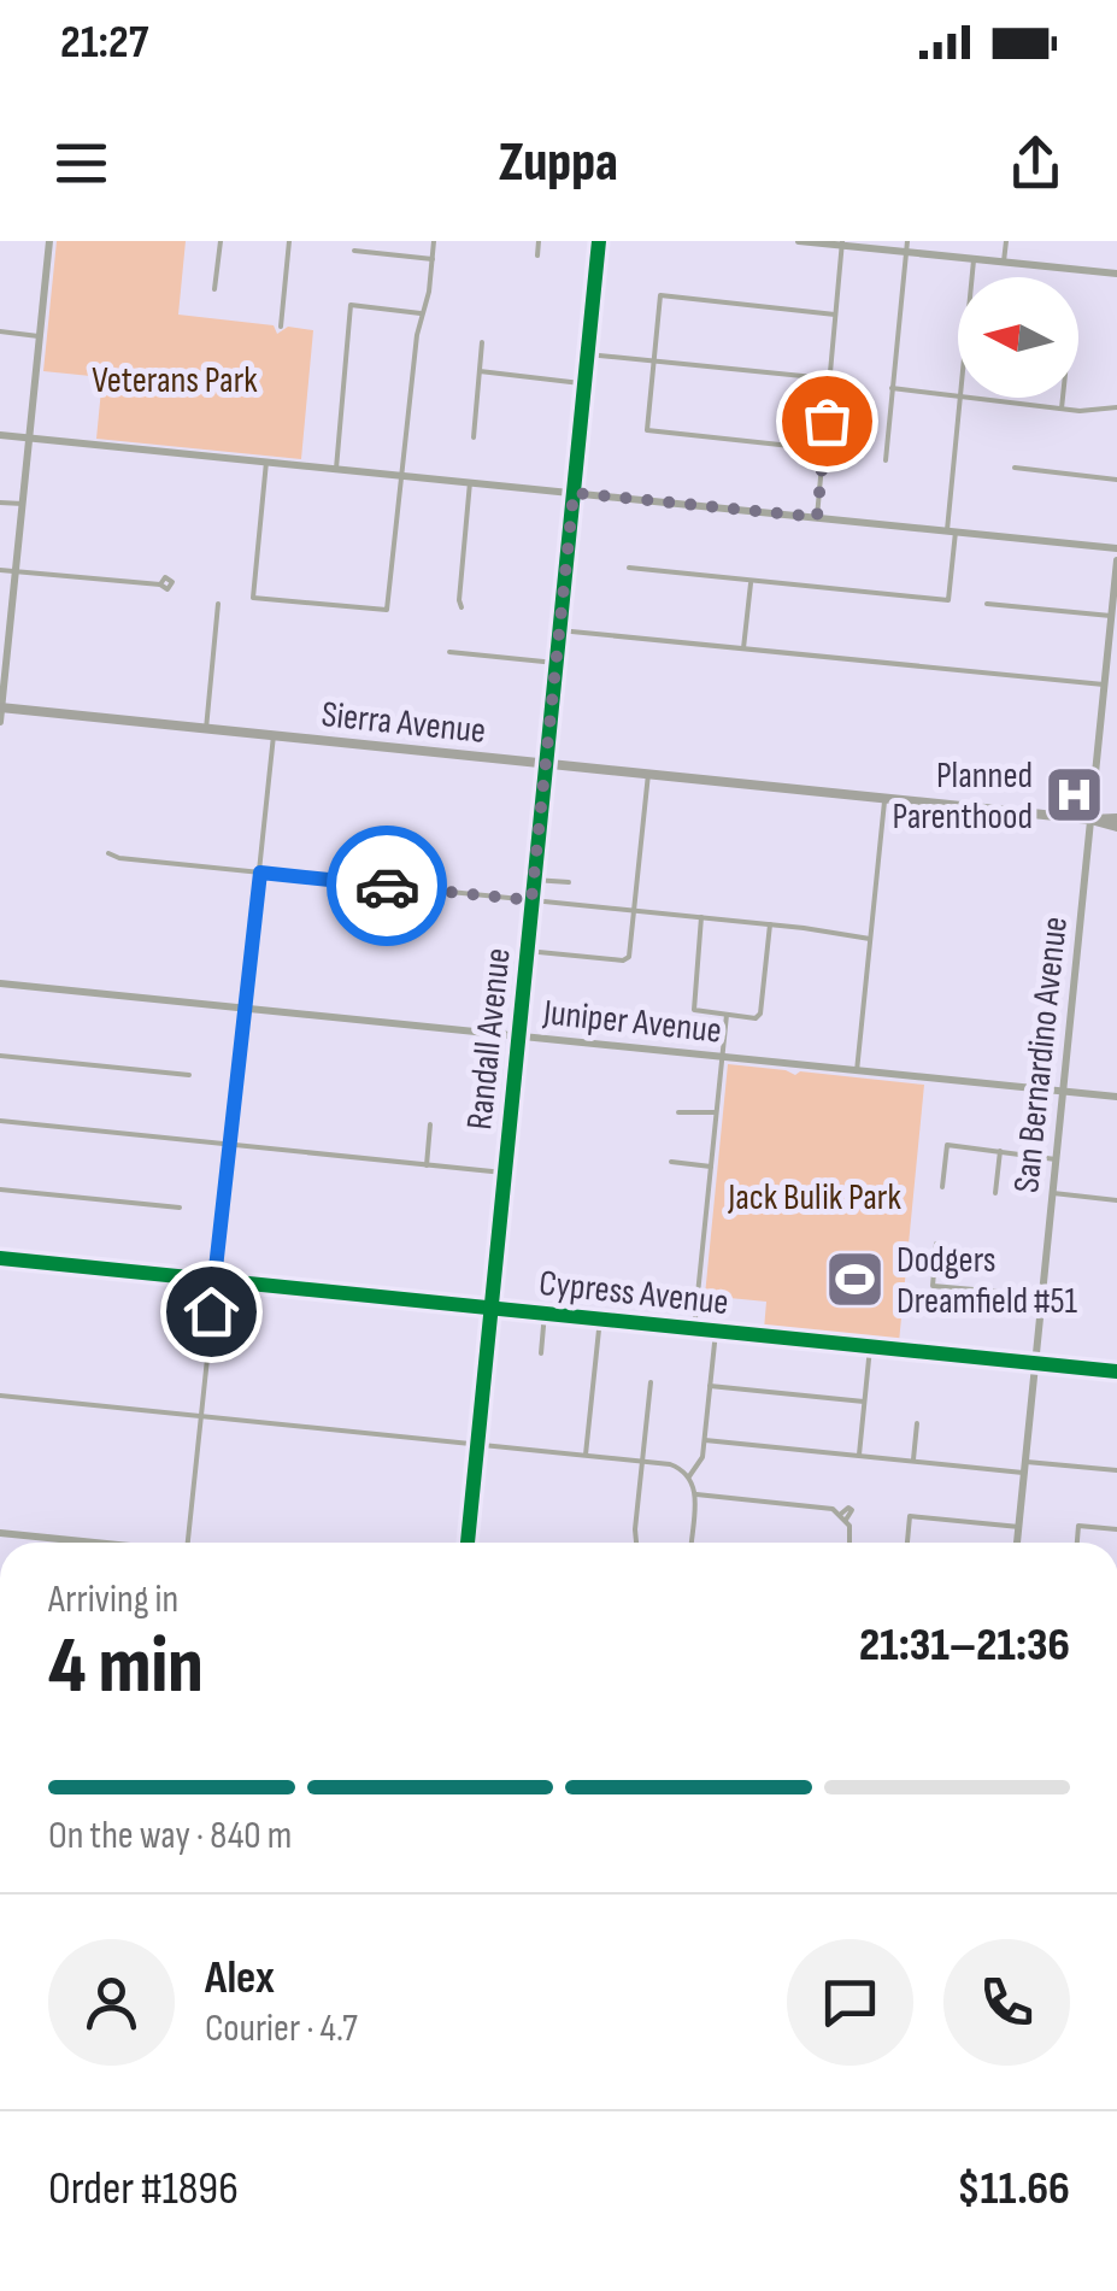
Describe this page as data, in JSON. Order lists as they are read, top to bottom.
{
  "streets": {
    "main road": ["Sierra Avenue"],
    "street": [
      "Juniper Avenue",
      "Randall Avenue",
      "San Bernardino Avenue",
      "Cypress Avenue"
    ]
  },
  "crossings": [
    ["Sierra Avenue", "Randall Avenue"],
    ["Sierra Avenue", "San Bernardino Avenue"],
    ["Juniper Avenue", "Randall Avenue"],
    ["Juniper Avenue", "San Bernardino Avenue"],
    ["Randall Avenue", "Cypress Avenue"],
    ["San Bernardino Avenue", "Cypress Avenue"]
  ],
  "parks": ["Veterans Park", "Jack Bulik Park"],
  "places": {
    "hospital": ["Planned Parenthood"],
    "sports": ["Dodgers Dreamfield #51"]
  },
  "north": "left",
  "page": {
    "status": "21:27",
    "header": "Zuppa",
    "heading": ["4 min", "Arriving in", "21:31–21:36"],
    "panel": [
      "Alex",
      "Courier · 4.7",
      "Order #1896",
      "$11.66"
    ],
    "bar": "On the way · 840 m"
  }
}
